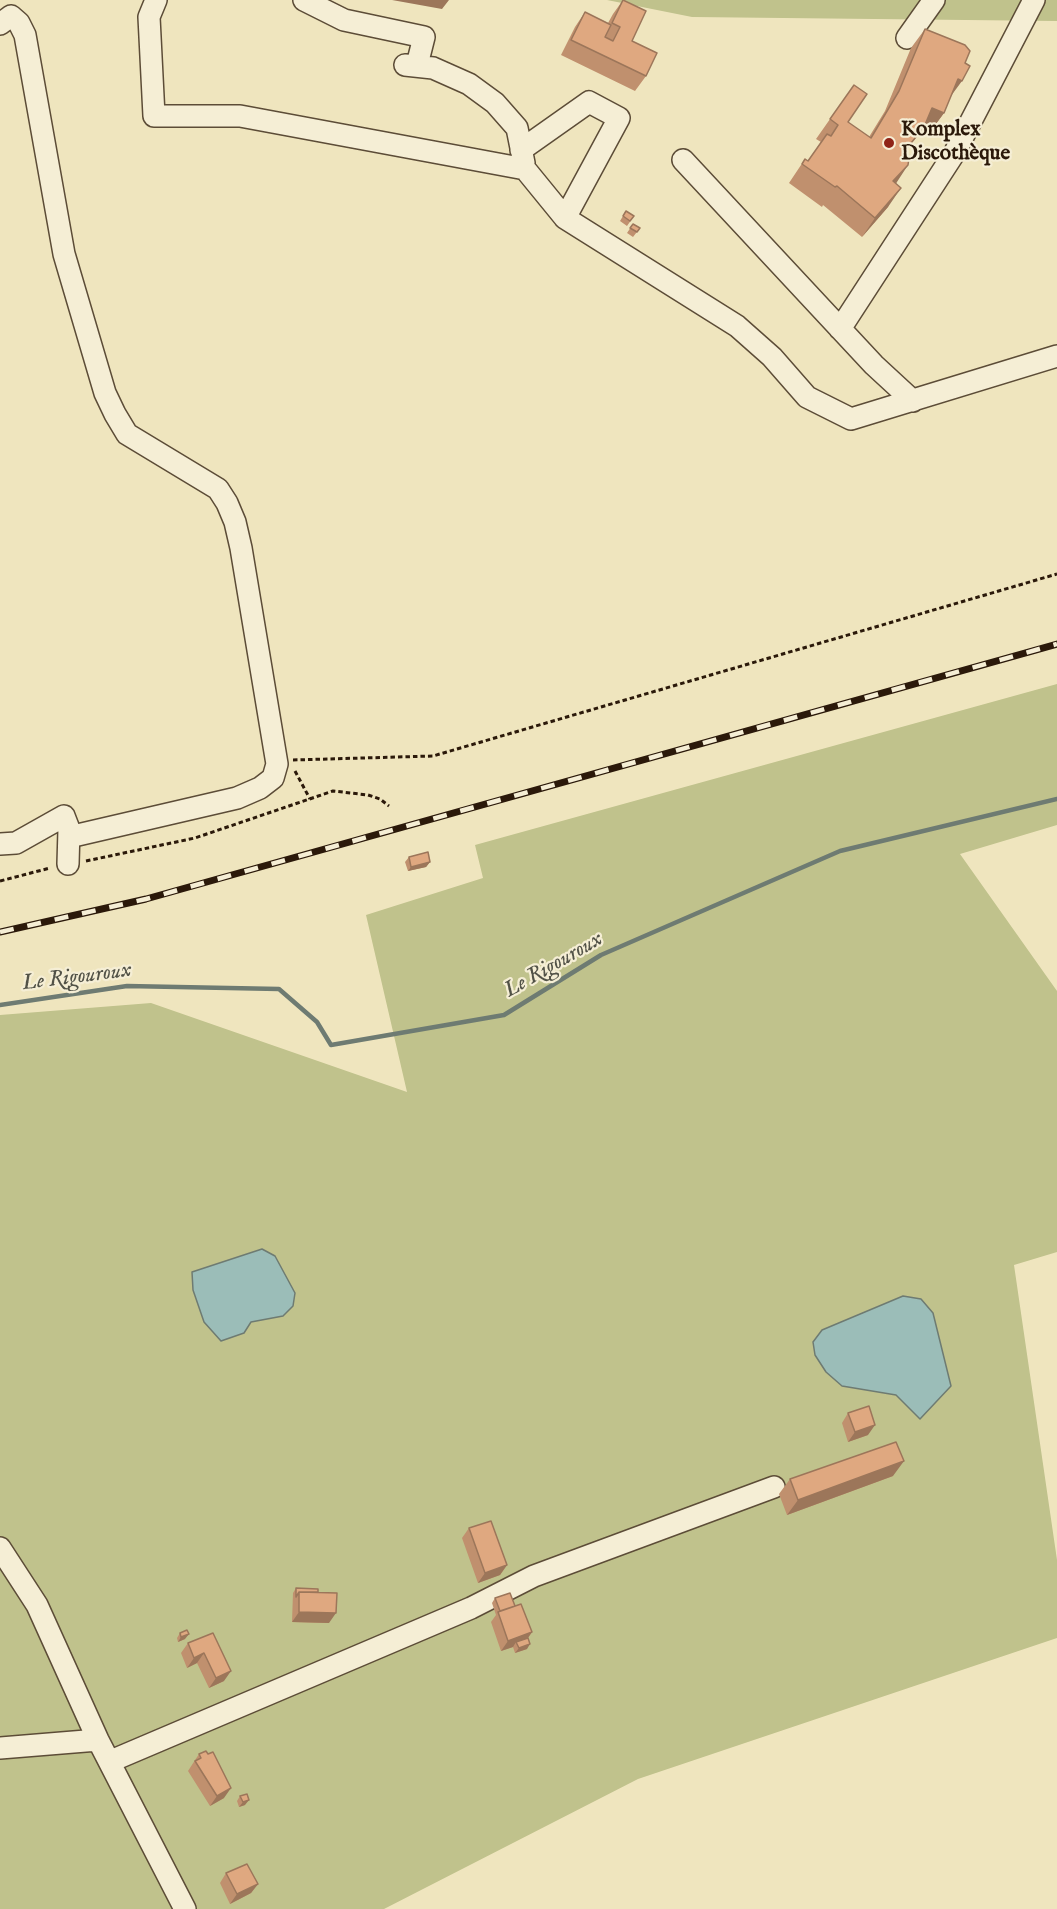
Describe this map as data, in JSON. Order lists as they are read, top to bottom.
{
  "water": ["Le Rigouroux"],
  "places": ["Komplex Discothèque"]
}
